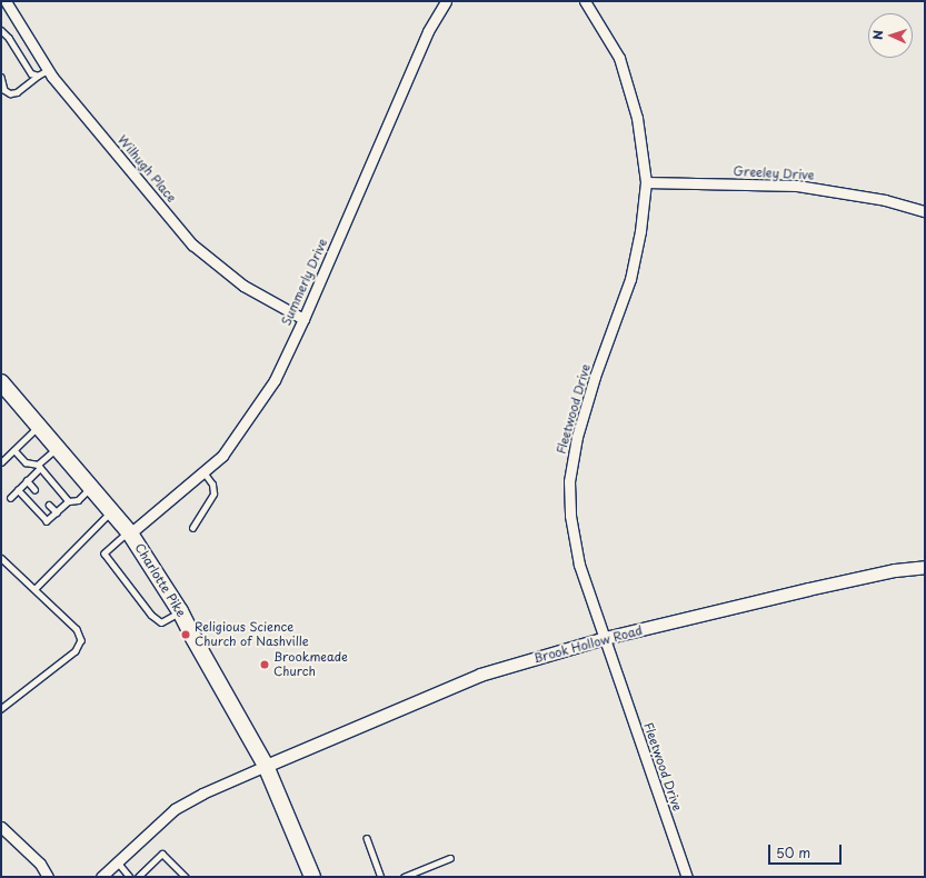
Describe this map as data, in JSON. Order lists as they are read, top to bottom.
{
  "streets": {
    "main road": ["Charlotte Pike"],
    "street": [
      "Wilhugh Place",
      "Greeley Drive",
      "Summerly Drive",
      "Fleetwood Drive",
      "Brook Hollow Road"
    ]
  },
  "crossings": [
    ["Wilhugh Place", "Summerly Drive"],
    ["Greeley Drive", "Fleetwood Drive"],
    ["Summerly Drive", "Charlotte Pike"],
    ["Fleetwood Drive", "Brook Hollow Road"],
    ["Charlotte Pike", "Brook Hollow Road"]
  ],
  "places": ["Religious Science Church of Nashville", "Brookmeade Church"],
  "scale_bar": "50 m",
  "north": "left"
}
